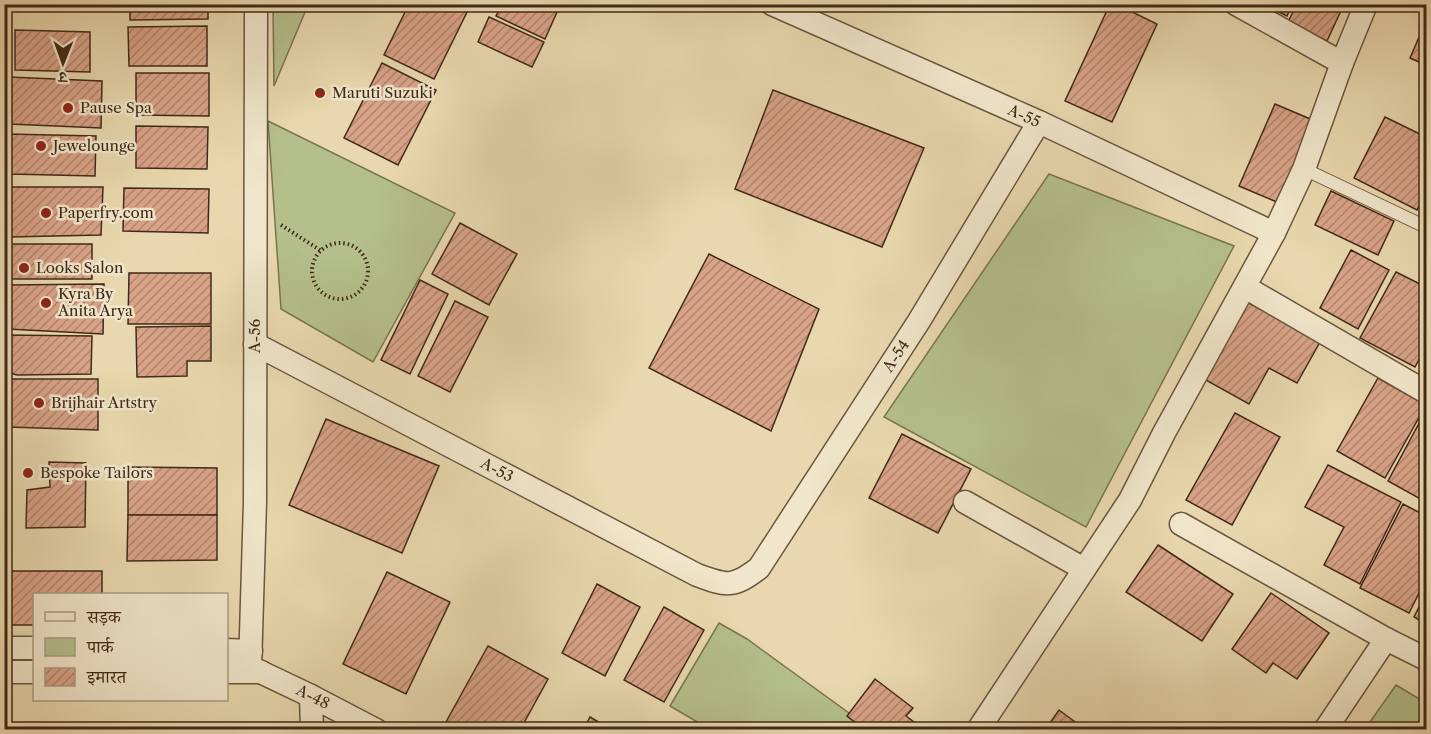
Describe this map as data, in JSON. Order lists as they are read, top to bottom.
{
  "streets": {
    "street": [
      "A-55",
      "A-56",
      "A-54",
      "A-53",
      "A-48"
    ]
  },
  "crossings": [
    ["A-55", "A-54"],
    ["A-56", "A-53"],
    ["A-56", "A-48"],
    ["A-54", "A-53"]
  ],
  "places": [
    "Maruti Suzuki",
    "Pause Spa",
    "Jewelounge",
    "Paperfry.com",
    "Looks Salon",
    "Kyra By Anita Arya",
    "Brijhair Artstry",
    "Bespoke Tailors"
  ],
  "legend": ["सड़क", "पार्क", "इमारत"],
  "north": "bottom"
}
